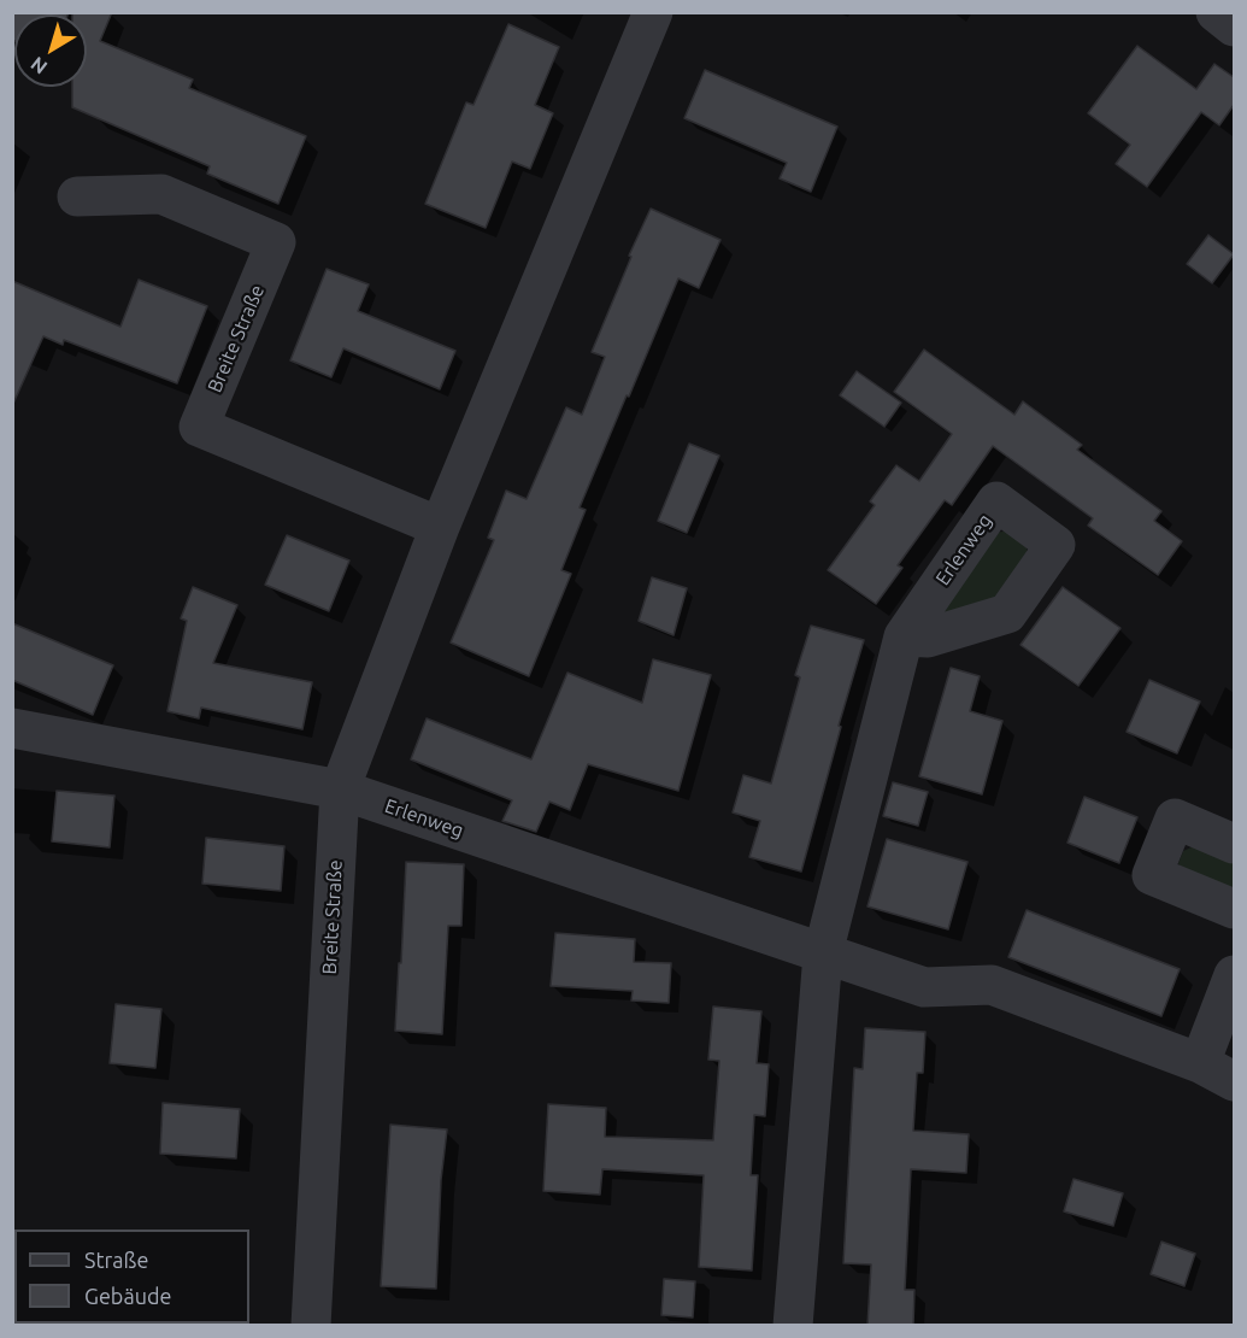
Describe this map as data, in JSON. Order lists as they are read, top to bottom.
{
  "streets": {
    "street": ["Breite Straße", "Erlenweg"]
  },
  "crossings": [
    ["Breite Straße", "Erlenweg"]
  ],
  "legend": ["Straße", "Gebäude"],
  "north": "bottom left"
}
